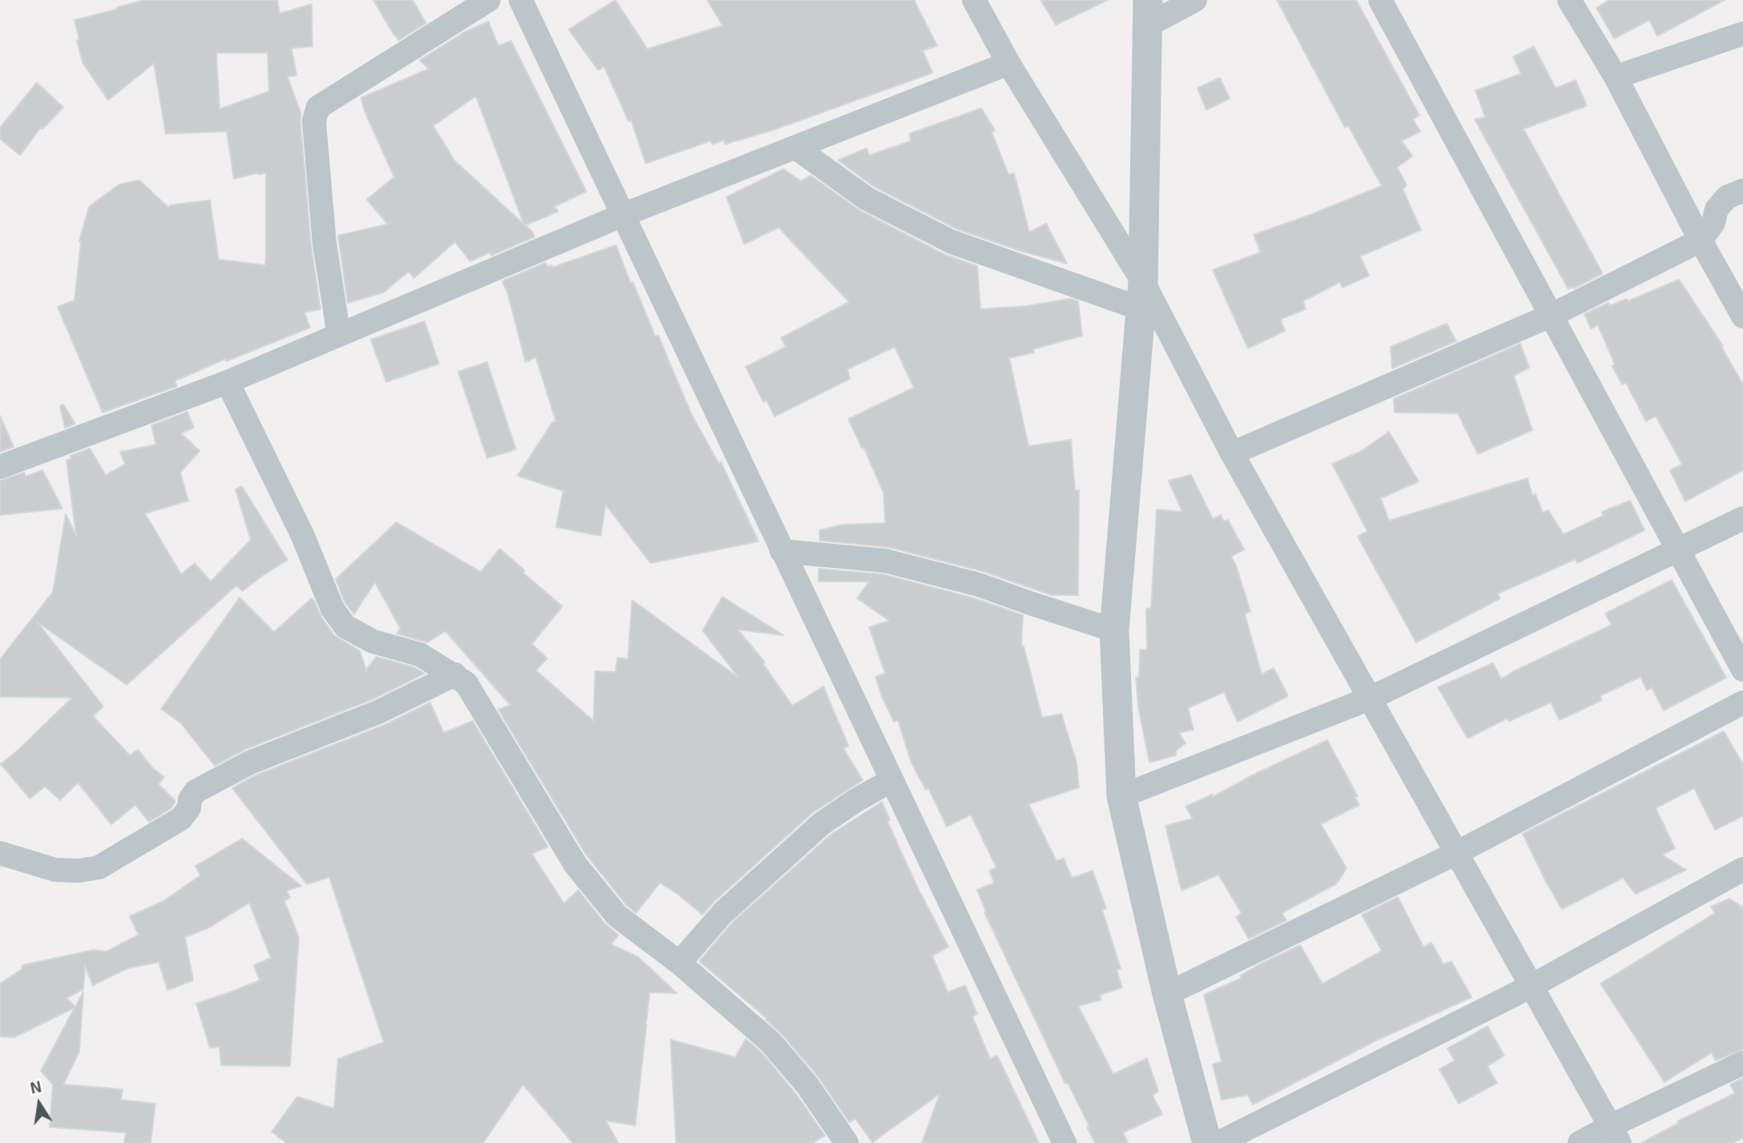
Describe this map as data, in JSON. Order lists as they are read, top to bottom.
{
  "north": "top"
}
